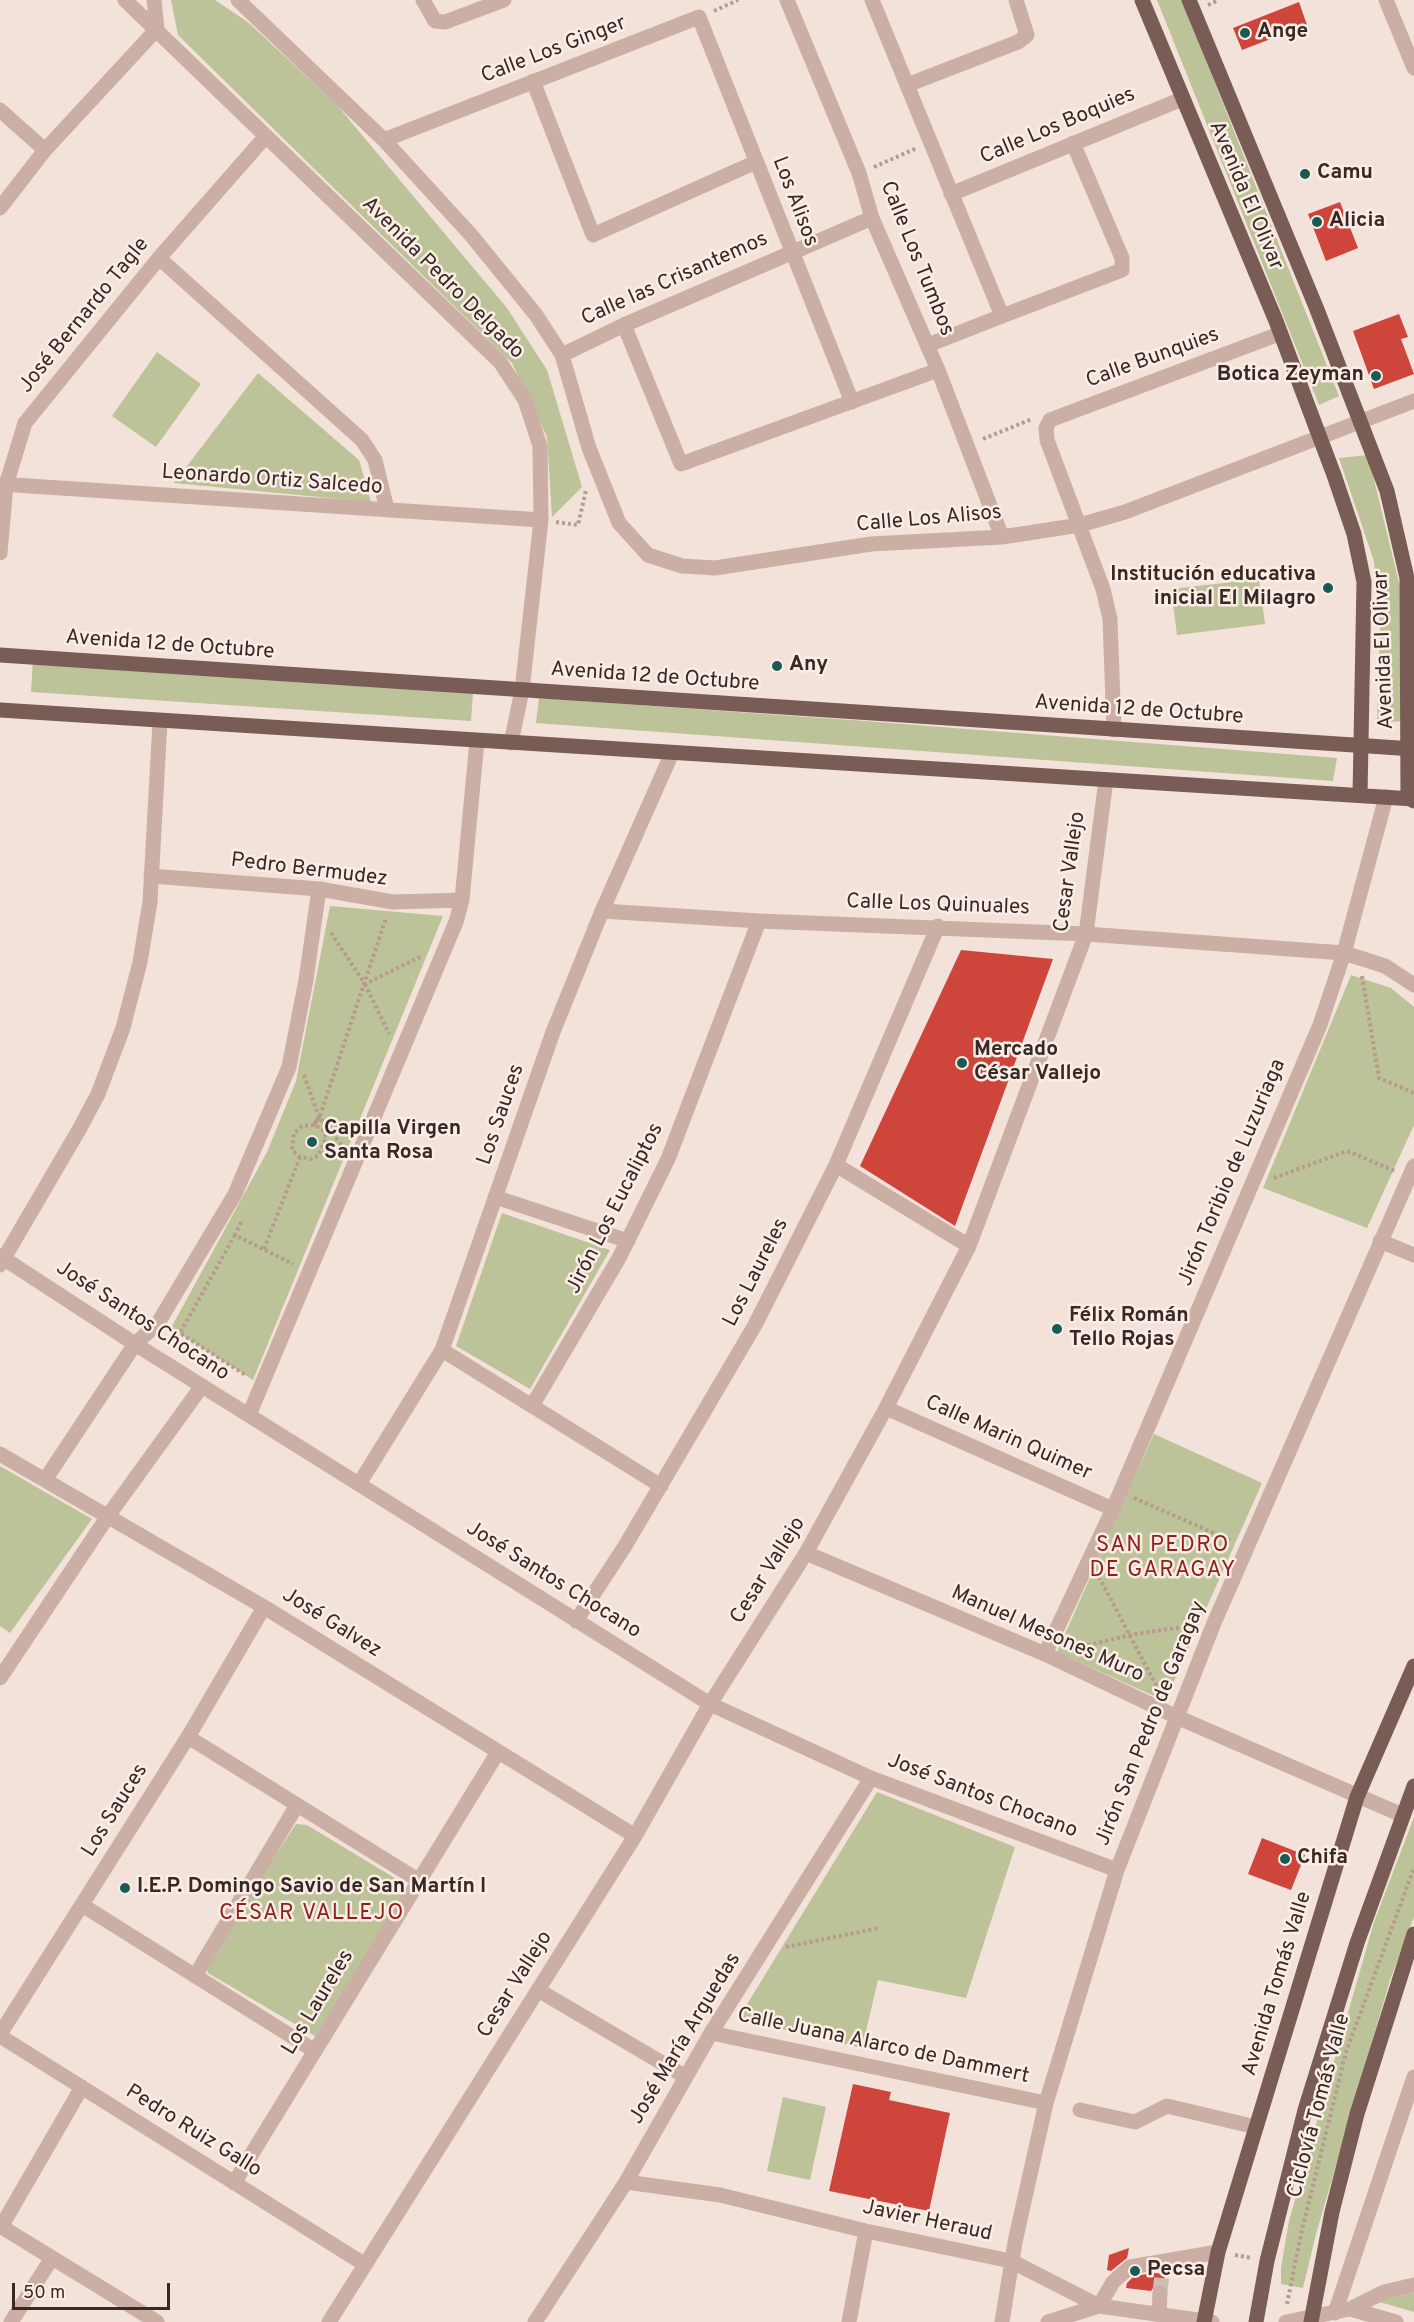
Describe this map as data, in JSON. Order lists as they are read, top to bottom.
{
  "streets": {
    "main road": ["Avenida El Olivar", "Avenida 12 de Octubre", "Avenida Tomás Valle"],
    "street": [
      "Calle Los Ginger",
      "Calle Los Boquies",
      "Los Alisos",
      "Calle Los Tumbos",
      "Avenida Pedro Delgado",
      "Calle las Crisantemos",
      "José Bernardo Tagle",
      "Calle Bunquies",
      "Leonardo Ortiz Salcedo",
      "Calle Los Alisos",
      "Pedro Bermudez",
      "Cesar Vallejo",
      "Calle Los Quinuales",
      "Los Sauces",
      "Jirón Toribio de Luzuriaga",
      "Jirón Los Eucaliptos",
      "Los Laureles",
      "José Santos Chocano",
      "Calle Marin Quimer",
      "José Galvez",
      "Manuel Mesones Muro",
      "Jirón San Pedro de Garagay",
      "José María Arguedas",
      "Calle Juana Alarco de Dammert",
      "Pedro Ruiz Gallo",
      "Javier Heraud"
    ],
    "path": ["Ciclovía Tomás Valle"]
  },
  "crossings": [
    ["Calle Los Ginger", "Los Alisos"],
    ["Calle Los Ginger", "Avenida Pedro Delgado"],
    ["Calle Los Boquies", "Avenida El Olivar"],
    ["Avenida El Olivar", "Calle Bunquies"],
    ["Avenida El Olivar", "Calle Los Alisos"],
    ["Avenida El Olivar", "Avenida 12 de Octubre"],
    ["Los Alisos", "Calle las Crisantemos"],
    ["Calle Los Tumbos", "Calle las Crisantemos"],
    ["Calle Los Tumbos", "Calle Los Alisos"],
    ["Avenida Pedro Delgado", "Calle las Crisantemos"],
    ["Avenida Pedro Delgado", "José Bernardo Tagle"],
    ["Avenida Pedro Delgado", "Leonardo Ortiz Salcedo"],
    ["Avenida Pedro Delgado", "Calle Los Alisos"],
    ["Avenida Pedro Delgado", "Avenida 12 de Octubre"],
    ["Calle las Crisantemos", "Calle Los Alisos"],
    ["José Bernardo Tagle", "Leonardo Ortiz Salcedo"],
    ["Cesar Vallejo", "Calle Los Quinuales"],
    ["Cesar Vallejo", "José Santos Chocano"],
    ["Cesar Vallejo", "Calle Marin Quimer"],
    ["Cesar Vallejo", "José Galvez"],
    ["Cesar Vallejo", "Manuel Mesones Muro"],
    ["Cesar Vallejo", "Pedro Ruiz Gallo"],
    ["Calle Los Quinuales", "Los Sauces"],
    ["Calle Los Quinuales", "Jirón Toribio de Luzuriaga"],
    ["Calle Los Quinuales", "Jirón Los Eucaliptos"],
    ["Calle Los Quinuales", "Los Laureles"],
    ["Los Sauces", "José Santos Chocano"],
    ["Los Sauces", "José Galvez"],
    ["Los Sauces", "Pedro Ruiz Gallo"],
    ["Jirón Toribio de Luzuriaga", "Calle Marin Quimer"],
    ["Jirón Toribio de Luzuriaga", "Manuel Mesones Muro"],
    ["Los Laureles", "José Santos Chocano"],
    ["Los Laureles", "José Galvez"],
    ["Los Laureles", "Pedro Ruiz Gallo"],
    ["José Santos Chocano", "Jirón San Pedro de Garagay"],
    ["José Santos Chocano", "José María Arguedas"],
    ["Manuel Mesones Muro", "Jirón San Pedro de Garagay"],
    ["Manuel Mesones Muro", "Avenida Tomás Valle"],
    ["Jirón San Pedro de Garagay", "Calle Juana Alarco de Dammert"],
    ["Jirón San Pedro de Garagay", "Javier Heraud"],
    ["Avenida Tomás Valle", "Javier Heraud"],
    ["José María Arguedas", "Calle Juana Alarco de Dammert"],
    ["José María Arguedas", "Javier Heraud"]
  ],
  "districts": ["SAN PEDRO DE GARAGAY", "CÉSAR VALLEJO"],
  "places": [
    "Ange",
    "Camu",
    "Alicia",
    "Botica Zeyman",
    "Institución educativa inicial El Milagro",
    "Any",
    "Mercado César Vallejo",
    "Capilla Virgen Santa Rosa",
    "Félix Román Tello Rojas",
    "Chifa",
    "I.E.P. Domingo Savio de San Martín I",
    "Pecsa"
  ],
  "scale_bar": "50 m"
}
